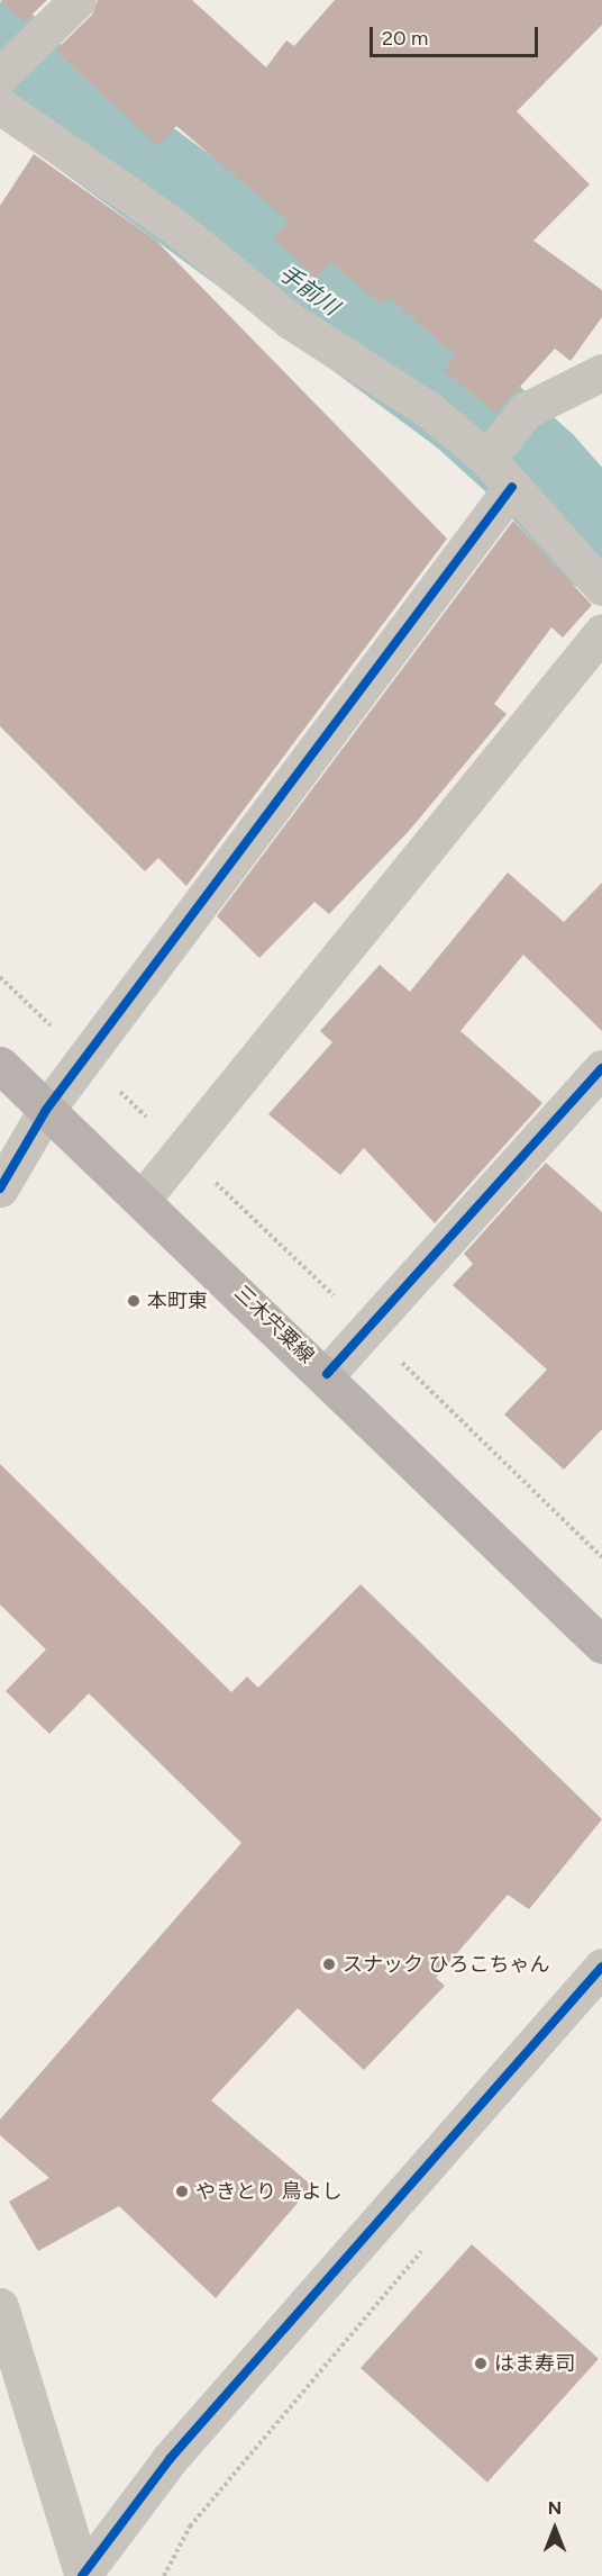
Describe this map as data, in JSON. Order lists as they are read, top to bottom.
{
  "streets": {
    "main road": ["三木宍粟線"]
  },
  "water": ["手前川"],
  "places": [
    "本町東",
    "スナック ひろこちゃん",
    "やきとり 鳥よし",
    "はま寿司"
  ],
  "scale_bar": "20 m",
  "north": "top"
}
